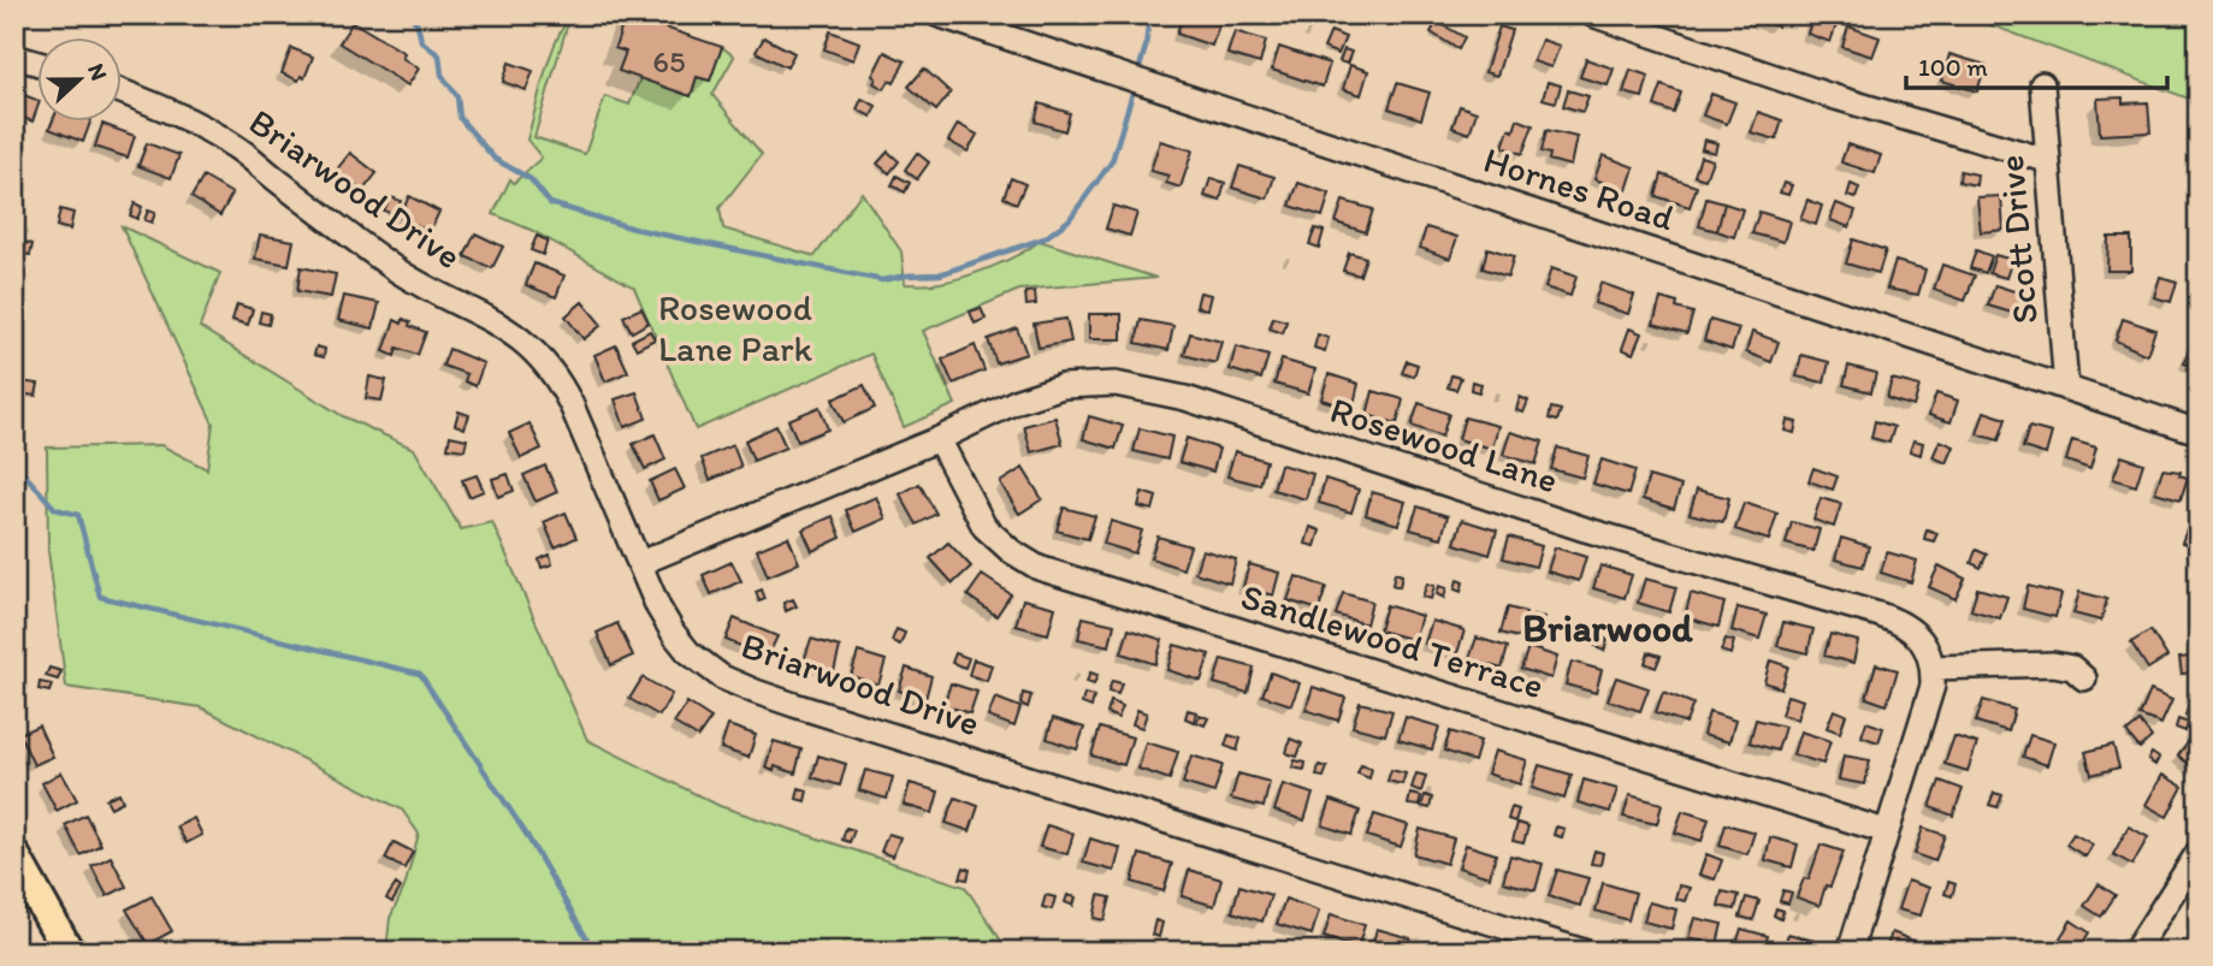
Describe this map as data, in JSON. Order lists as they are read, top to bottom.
{
  "streets": {
    "street": [
      "Briarwood Drive",
      "Hornes Road",
      "Scott Drive",
      "Rosewood Lane",
      "Sandlewood Terrace"
    ]
  },
  "crossings": [
    ["Briarwood Drive", "Rosewood Lane"],
    ["Hornes Road", "Scott Drive"],
    ["Rosewood Lane", "Sandlewood Terrace"]
  ],
  "districts": ["Briarwood"],
  "parks": ["Rosewood Lane Park"],
  "house_numbers": ["65"],
  "scale_bar": "100 m",
  "north": "right"
}
